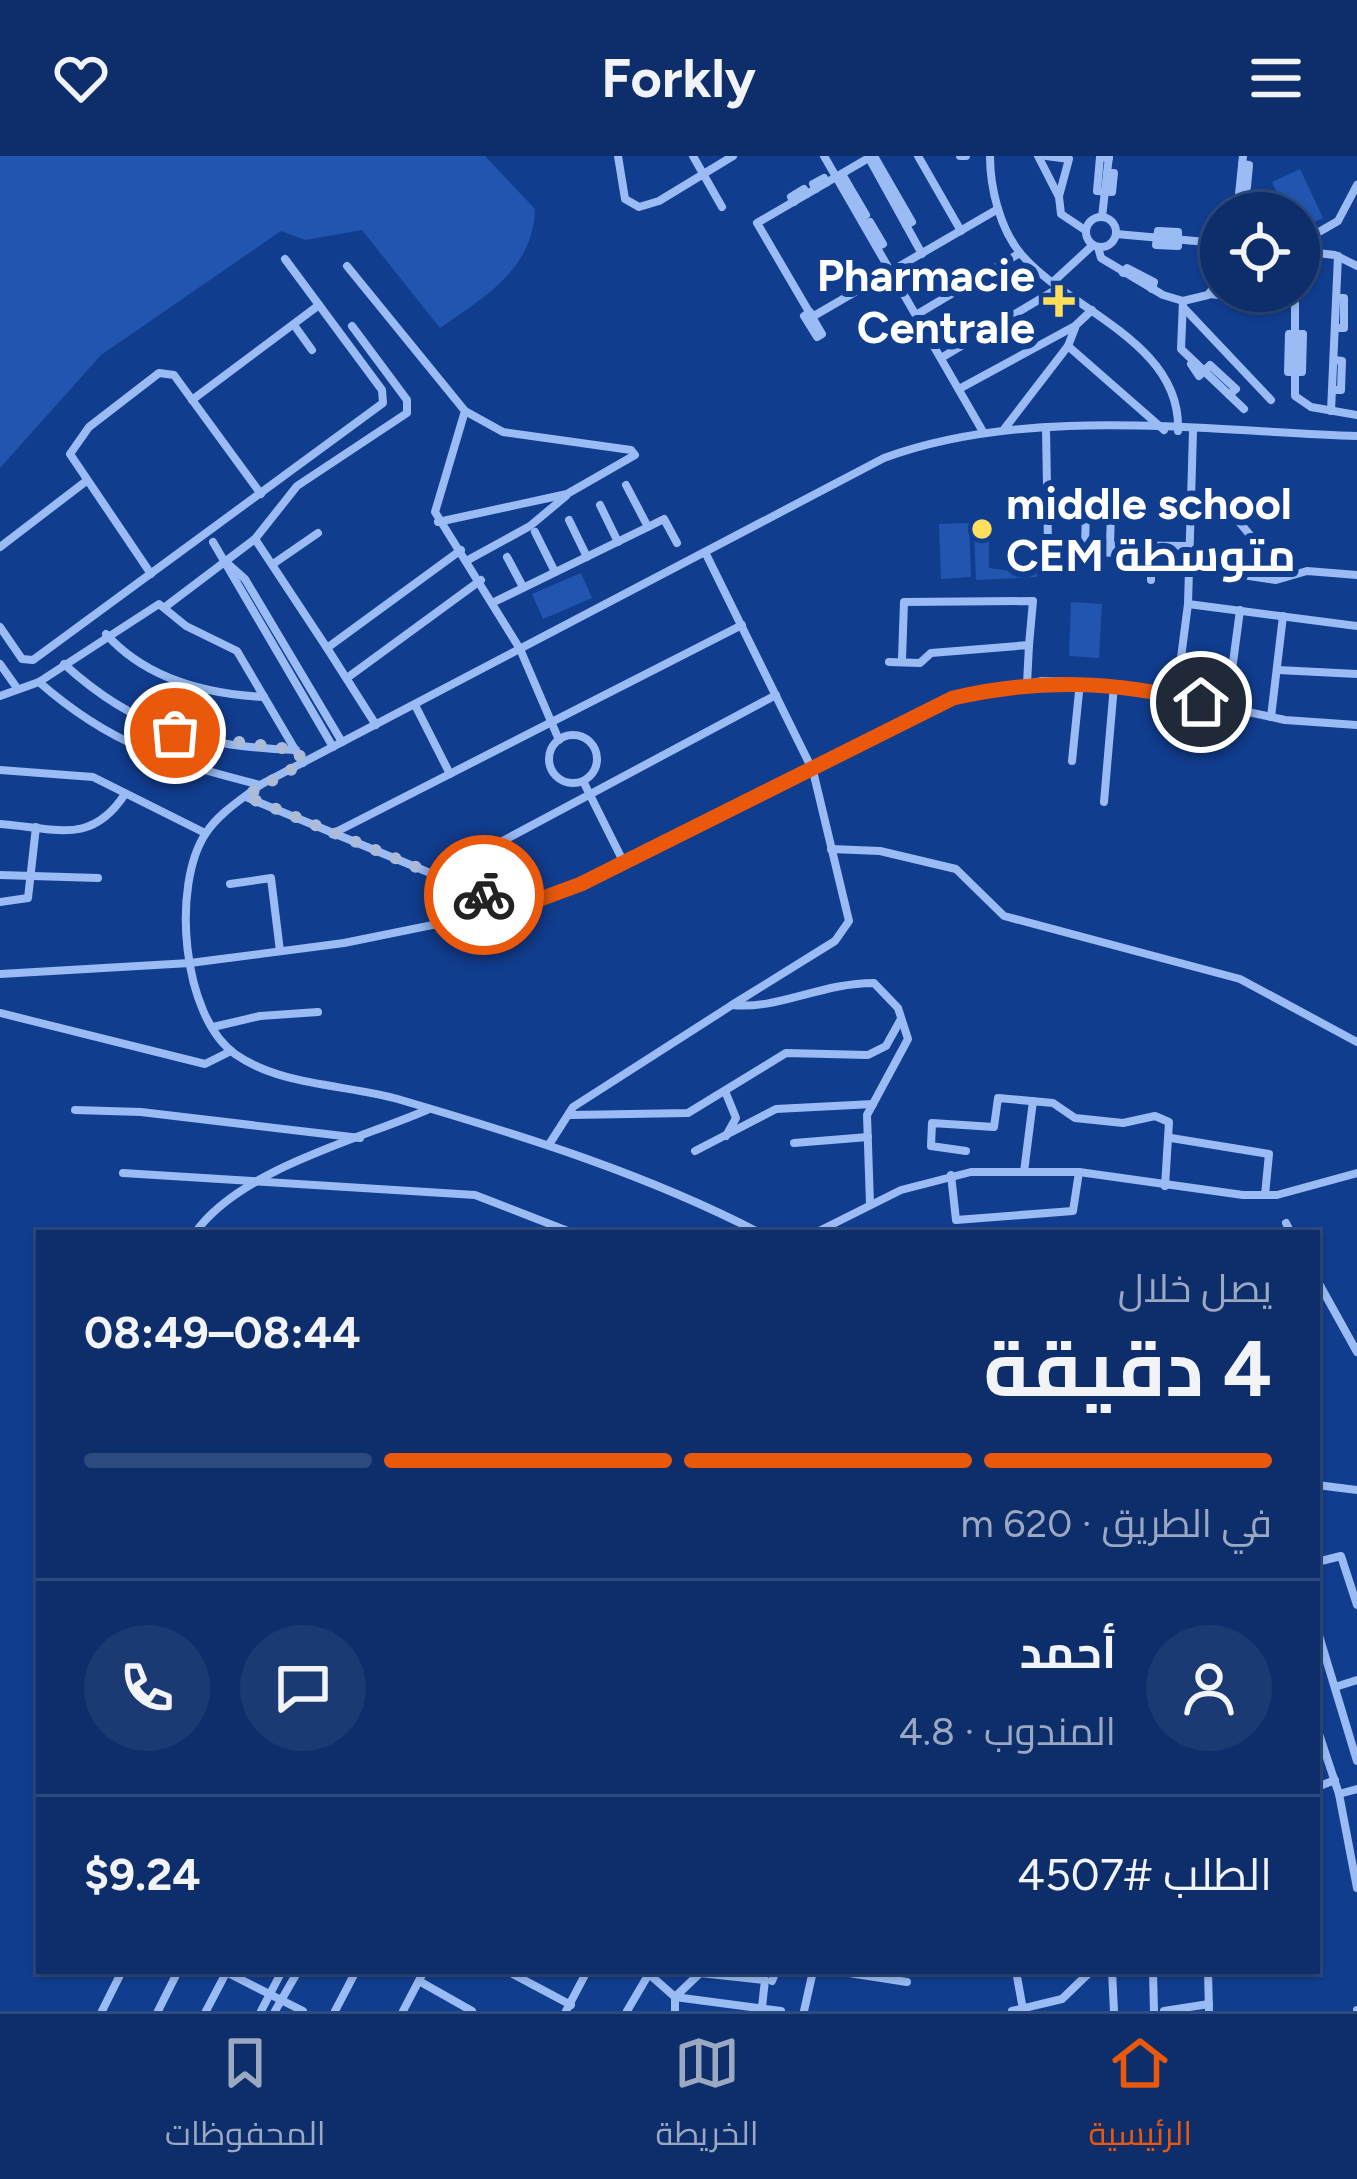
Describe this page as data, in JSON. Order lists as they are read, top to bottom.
{
  "places": {
    "health": ["Pharmacie Centrale"],
    "other": ["middle school CEM متوسطة"]
  },
  "page": {
    "header": "Forkly",
    "heading": ["4 دقيقة", "يصل خلال", "08:44–08:49"],
    "panel": [
      "أحمد",
      "المندوب · 4.8",
      "الطلب #4507",
      "$9.24"
    ],
    "bar": "في الطريق · 620 m",
    "tabs": ["الرئيسية", "الخريطة", "المحفوظات"]
  }
}
